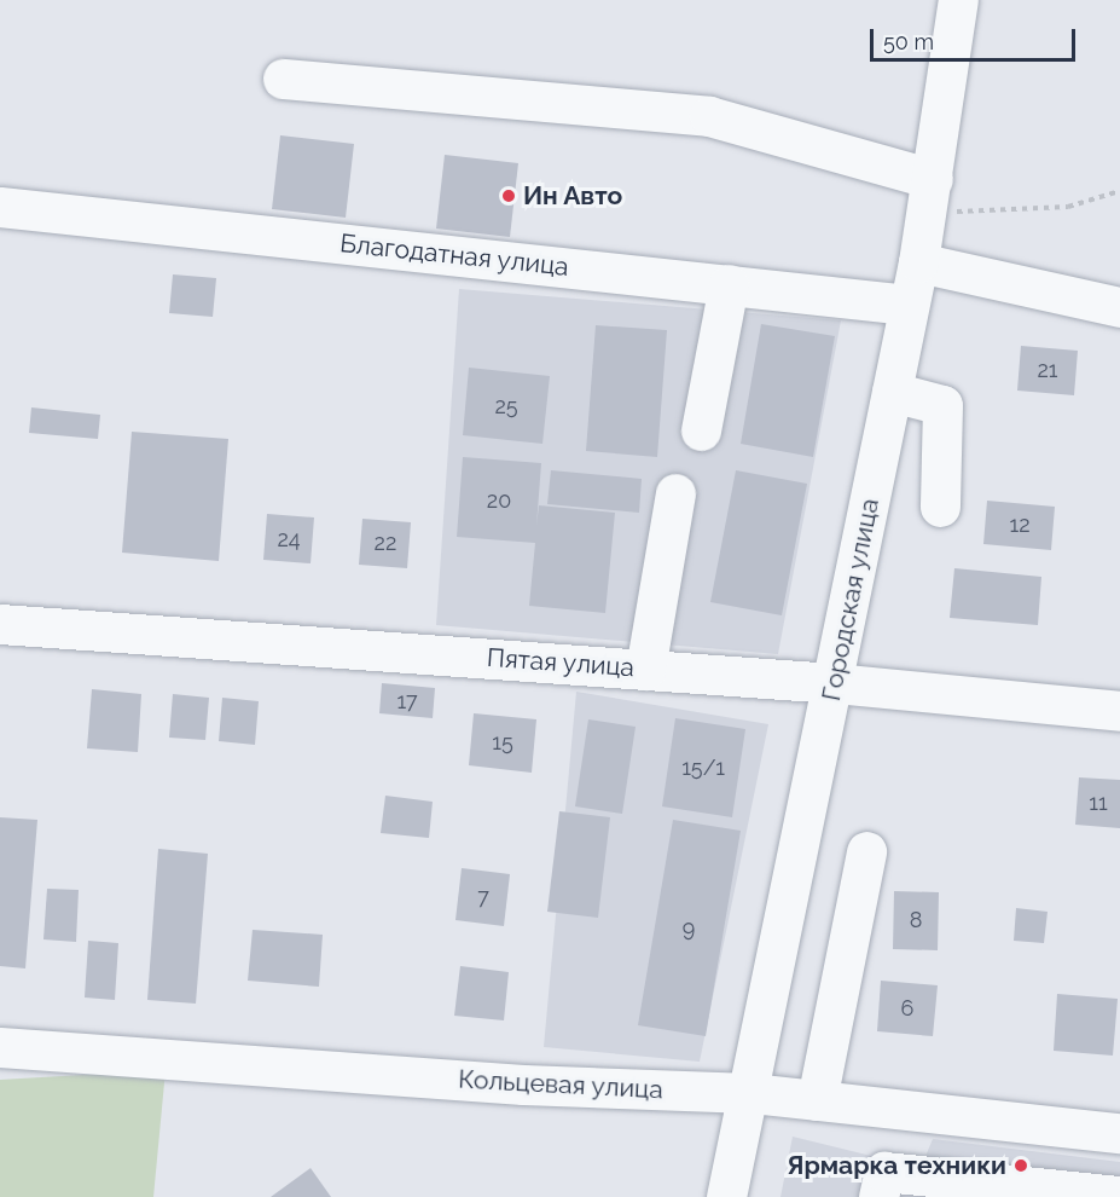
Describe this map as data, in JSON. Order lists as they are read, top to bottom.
{
  "streets": {
    "street": [
      "Благодатная улица",
      "Городская улица",
      "Пятая улица",
      "Кольцевая улица"
    ]
  },
  "crossings": [
    ["Благодатная улица", "Городская улица"],
    ["Городская улица", "Пятая улица"],
    ["Городская улица", "Кольцевая улица"]
  ],
  "places": ["Ин Авто", "Ярмарка техники"],
  "house_numbers": [
    "21",
    "25",
    "20",
    "12",
    "24",
    "22",
    "17",
    "15",
    "15/1",
    "11",
    "7",
    "8",
    "9",
    "6"
  ],
  "scale_bar": "50 m"
}
